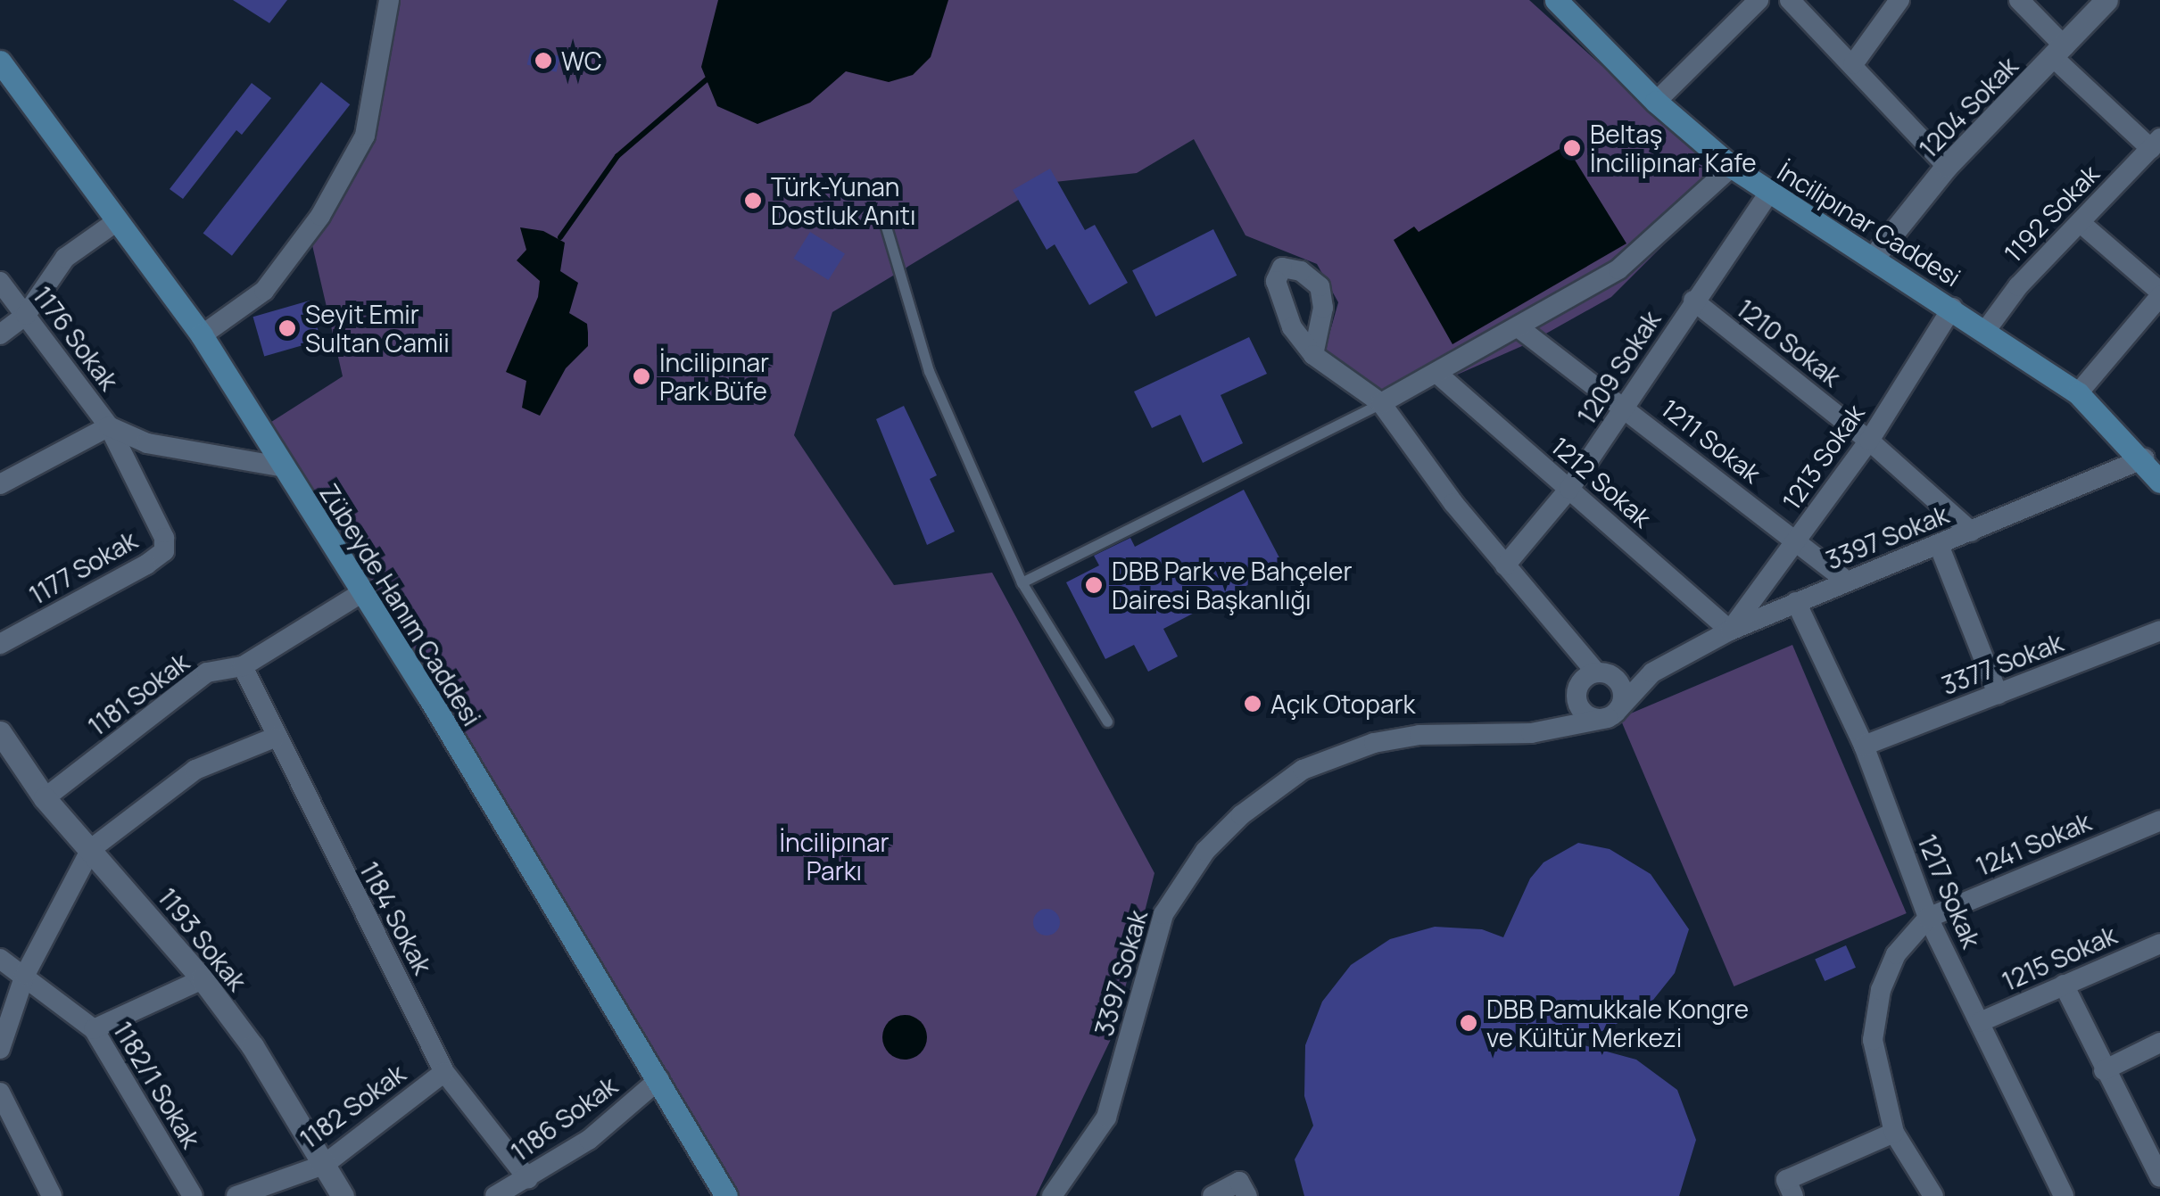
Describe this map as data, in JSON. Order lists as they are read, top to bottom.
{
  "streets": {
    "main road": ["İncilipınar Caddesi", "Zübeyde Hanım Caddesi"],
    "street": [
      "1204 Sokak",
      "1192 Sokak",
      "1176 Sokak",
      "1210 Sokak",
      "1209 Sokak",
      "1211 Sokak",
      "1213 Sokak",
      "1212 Sokak",
      "3397 Sokak",
      "1177 Sokak",
      "3377 Sokak",
      "1181 Sokak",
      "1241 Sokak",
      "1217 Sokak",
      "1184 Sokak",
      "1193 Sokak",
      "1215 Sokak",
      "1182/1 Sokak",
      "1182 Sokak",
      "1186 Sokak"
    ]
  },
  "crossings": [
    ["1204 Sokak", "İncilipınar Caddesi"],
    ["1192 Sokak", "İncilipınar Caddesi"],
    ["İncilipınar Caddesi", "1209 Sokak"],
    ["İncilipınar Caddesi", "1213 Sokak"],
    ["İncilipınar Caddesi", "3397 Sokak"],
    ["1176 Sokak", "1177 Sokak"],
    ["1210 Sokak", "1209 Sokak"],
    ["1210 Sokak", "1213 Sokak"],
    ["1210 Sokak", "3397 Sokak"],
    ["1209 Sokak", "1211 Sokak"],
    ["1209 Sokak", "1212 Sokak"],
    ["1211 Sokak", "1213 Sokak"],
    ["1211 Sokak", "3397 Sokak"],
    ["1213 Sokak", "1212 Sokak"],
    ["1213 Sokak", "3397 Sokak"],
    ["1212 Sokak", "3397 Sokak"],
    ["3397 Sokak", "1217 Sokak"],
    ["Zübeyde Hanım Caddesi", "1181 Sokak"],
    ["Zübeyde Hanım Caddesi", "1186 Sokak"],
    ["3377 Sokak", "1217 Sokak"],
    ["1181 Sokak", "1184 Sokak"],
    ["1181 Sokak", "1193 Sokak"],
    ["1241 Sokak", "1217 Sokak"],
    ["1217 Sokak", "1215 Sokak"],
    ["1184 Sokak", "1182 Sokak"],
    ["1184 Sokak", "1186 Sokak"],
    ["1193 Sokak", "1182 Sokak"]
  ],
  "parks": ["İncilipınar Parkı"],
  "places": [
    "WC",
    "Beltaş İncilipınar Kafe",
    "Türk-Yunan Dostluk Anıtı",
    "Seyit Emir Sultan Camii",
    "İncilipınar Park Büfe",
    "DBB Park ve Bahçeler Dairesi Başkanlığı",
    "Açık Otopark",
    "DBB Pamukkale Kongre ve Kültür Merkezi"
  ]
}
